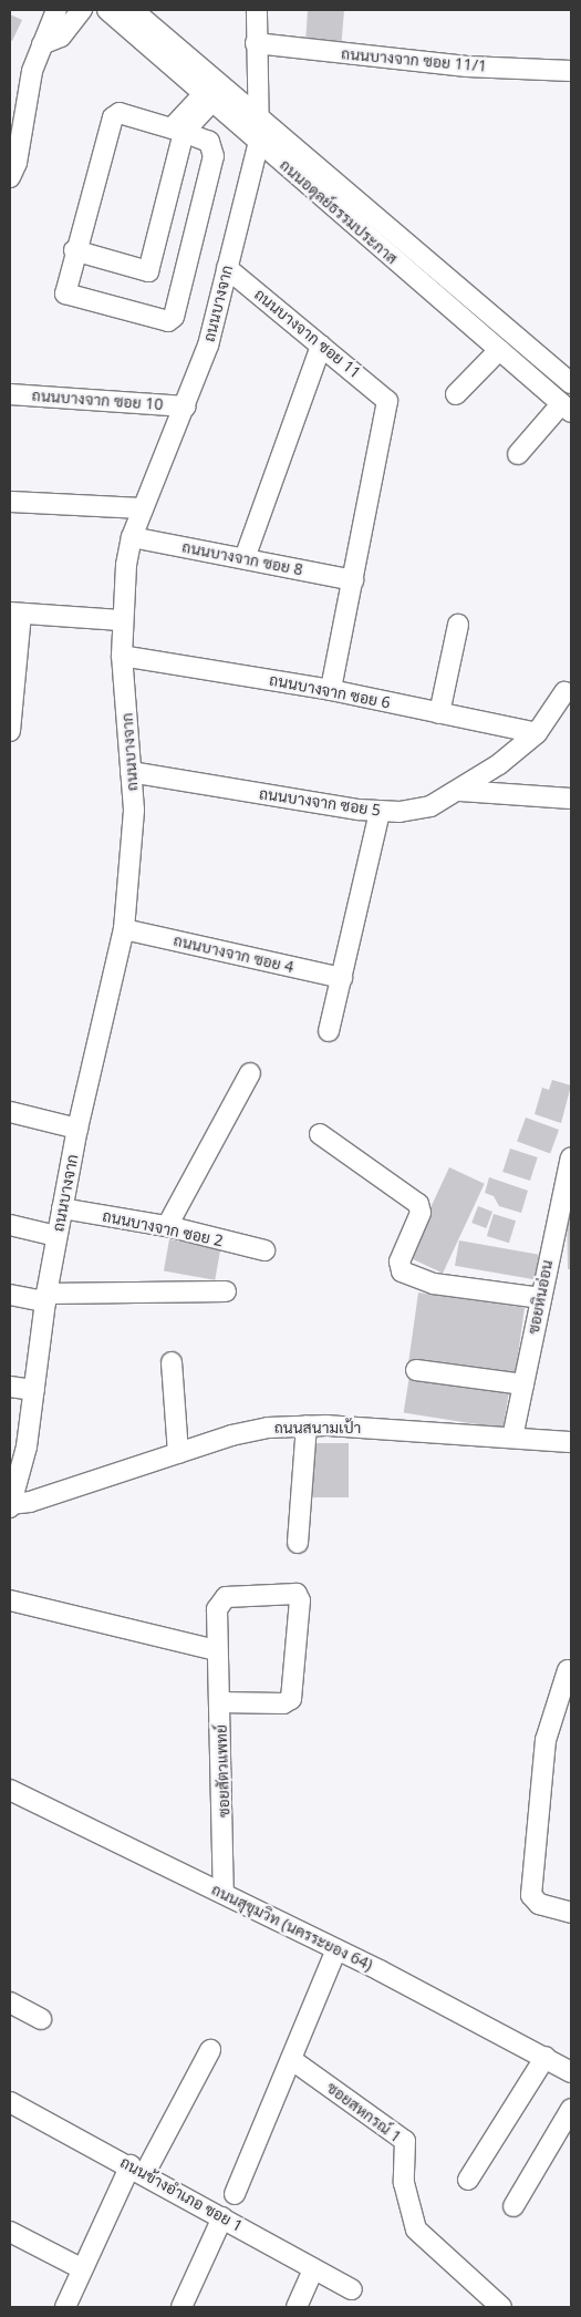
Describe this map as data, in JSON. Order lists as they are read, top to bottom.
{
  "streets": {
    "street": [
      "ถนนบางจาก ซอย 11/1",
      "ถนนอดุลย์ธรรมประภาส",
      "ถนนบางจาก",
      "ถนนบางจาก ซอย 11",
      "ถนนบางจาก ซอย 10",
      "ถนนบางจาก ซอย 8",
      "ถนนบางจาก ซอย 6",
      "ถนนบางจาก ซอย 5",
      "ถนนบางจาก ซอย 4",
      "ถนนบางจาก ซอย 2",
      "ซอยหินอ่อน",
      "ถนนสนามเป้า",
      "ซอยสัตวแพทย์",
      "ถนนสุขุมวิท (นครระยอง 64)",
      "ซอยสหกรณ์ 1",
      "ถนนข้างอำเภอ ซอย 1"
    ]
  },
  "crossings": [
    ["ถนนบางจาก ซอย 11/1", "ถนนบางจาก"],
    ["ถนนอดุลย์ธรรมประภาส", "ถนนบางจาก"],
    ["ถนนบางจาก", "ถนนบางจาก ซอย 11"],
    ["ถนนบางจาก", "ถนนบางจาก ซอย 10"],
    ["ถนนบางจาก", "ถนนบางจาก ซอย 8"],
    ["ถนนบางจาก", "ถนนบางจาก ซอย 6"],
    ["ถนนบางจาก", "ถนนบางจาก ซอย 5"],
    ["ถนนบางจาก", "ถนนบางจาก ซอย 4"],
    ["ถนนบางจาก", "ถนนบางจาก ซอย 2"],
    ["ถนนบางจาก", "ถนนสนามเป้า"],
    ["ถนนบางจาก ซอย 11", "ถนนบางจาก ซอย 8"],
    ["ถนนบางจาก ซอย 6", "ถนนบางจาก ซอย 5"],
    ["ซอยหินอ่อน", "ถนนสนามเป้า"],
    ["ซอยสัตวแพทย์", "ถนนสุขุมวิท (นครระยอง 64)"]
  ]
}
